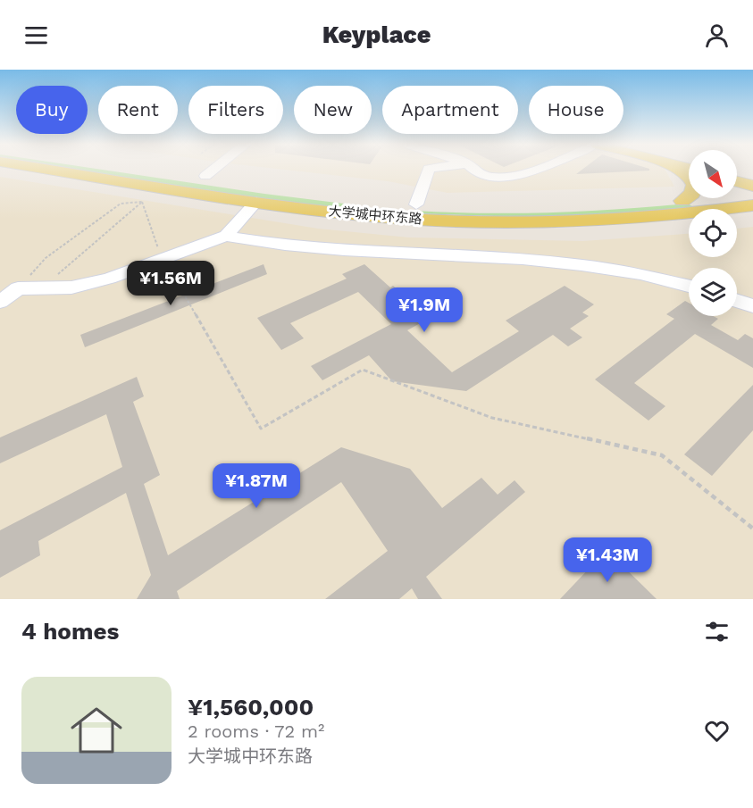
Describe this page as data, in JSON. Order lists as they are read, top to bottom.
{
  "streets": {
    "main road": ["大学城中环东路"]
  },
  "north": "bottom right",
  "page": {
    "header": "Keyplace",
    "chip": [
      "Buy",
      "Rent",
      "Filters",
      "New",
      "Apartment",
      "House"
    ],
    "price": [
      "¥1.56M",
      "¥1.9M",
      "¥1.87M",
      "¥1.43M"
    ],
    "heading": "4 homes",
    "list": [
      {
        "name": "¥1,560,000",
        "note": "2 rooms · 72 m² · 大学城中环东路"
      }
    ]
  }
}
